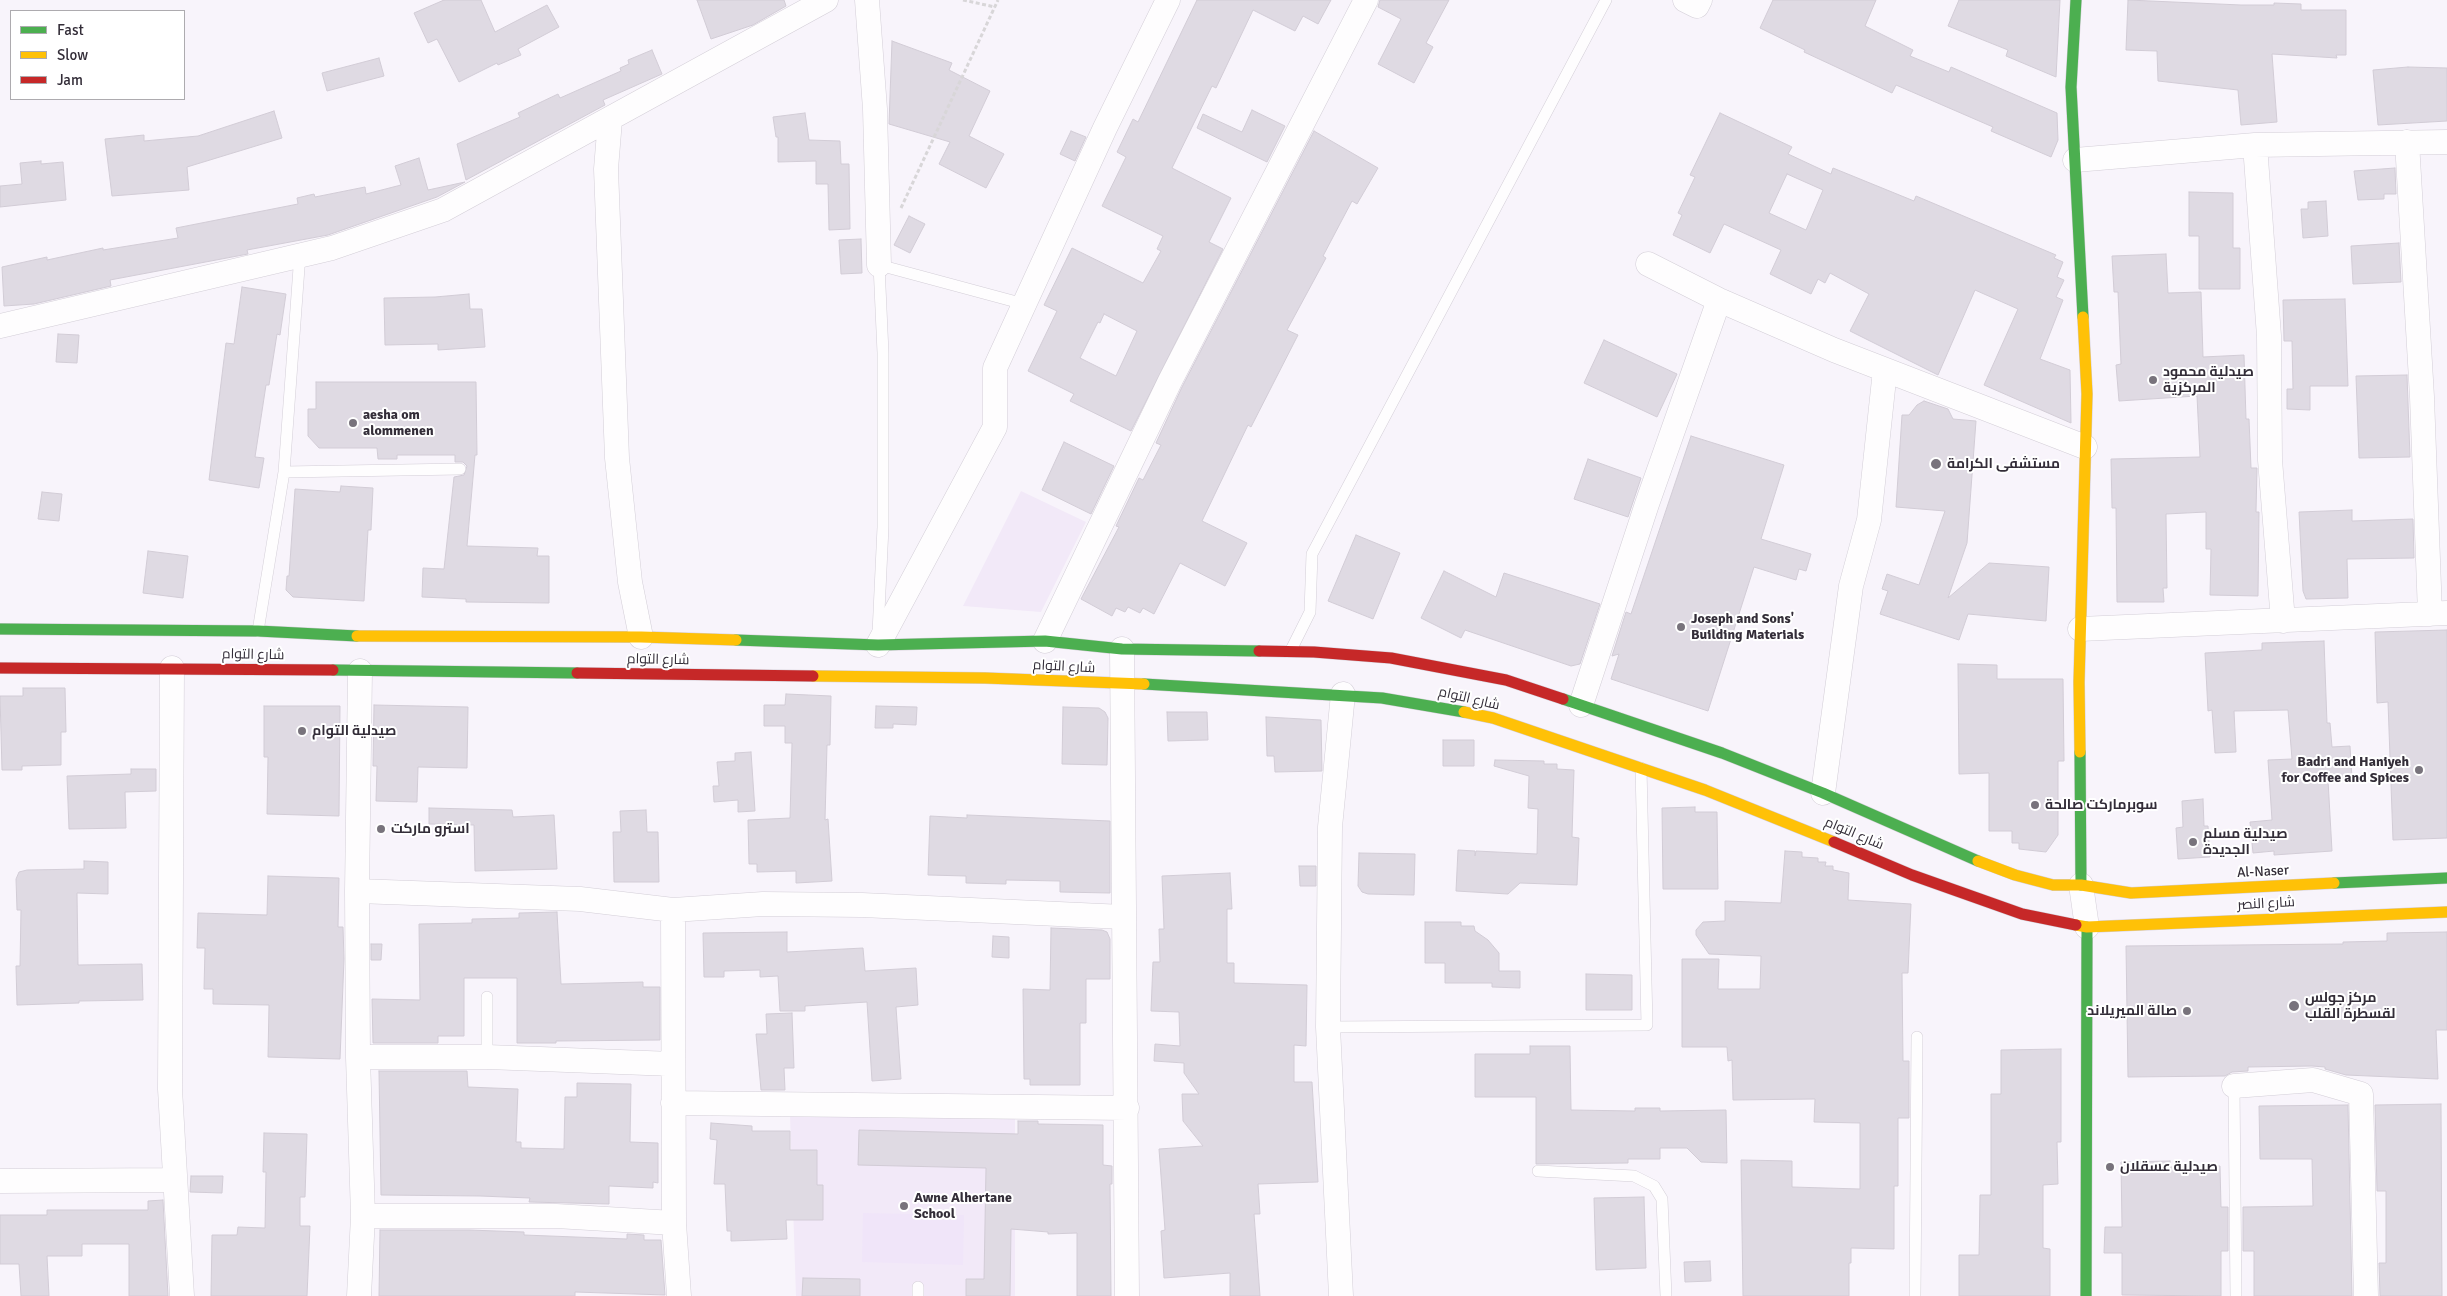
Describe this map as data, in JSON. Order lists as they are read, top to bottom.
{
  "streets": {
    "main road": ["شارع التوام", "Al-Naser", "شارع النصر"]
  },
  "crossings": [
    ["شارع التوام", "Al-Naser"],
    ["شارع التوام", "شارع النصر"]
  ],
  "places": [
    "صيدلية محمود المركزية",
    "aesha om alommenen",
    "مستشفى الكرامة",
    "Joseph and Sons' Building Materials",
    "صيدلية التوام",
    "Badri and Haniyeh for Coffee and Spices",
    "سوبرماركت صالحة",
    "استرو ماركت",
    "صيدلية مسلم الجديدة",
    "مركز جولس لقسطرة القلب",
    "صالة الميريلاند",
    "صيدلية عسقلان",
    "Awne Alhertane School"
  ],
  "legend": ["Fast", "Slow", "Jam"]
}
